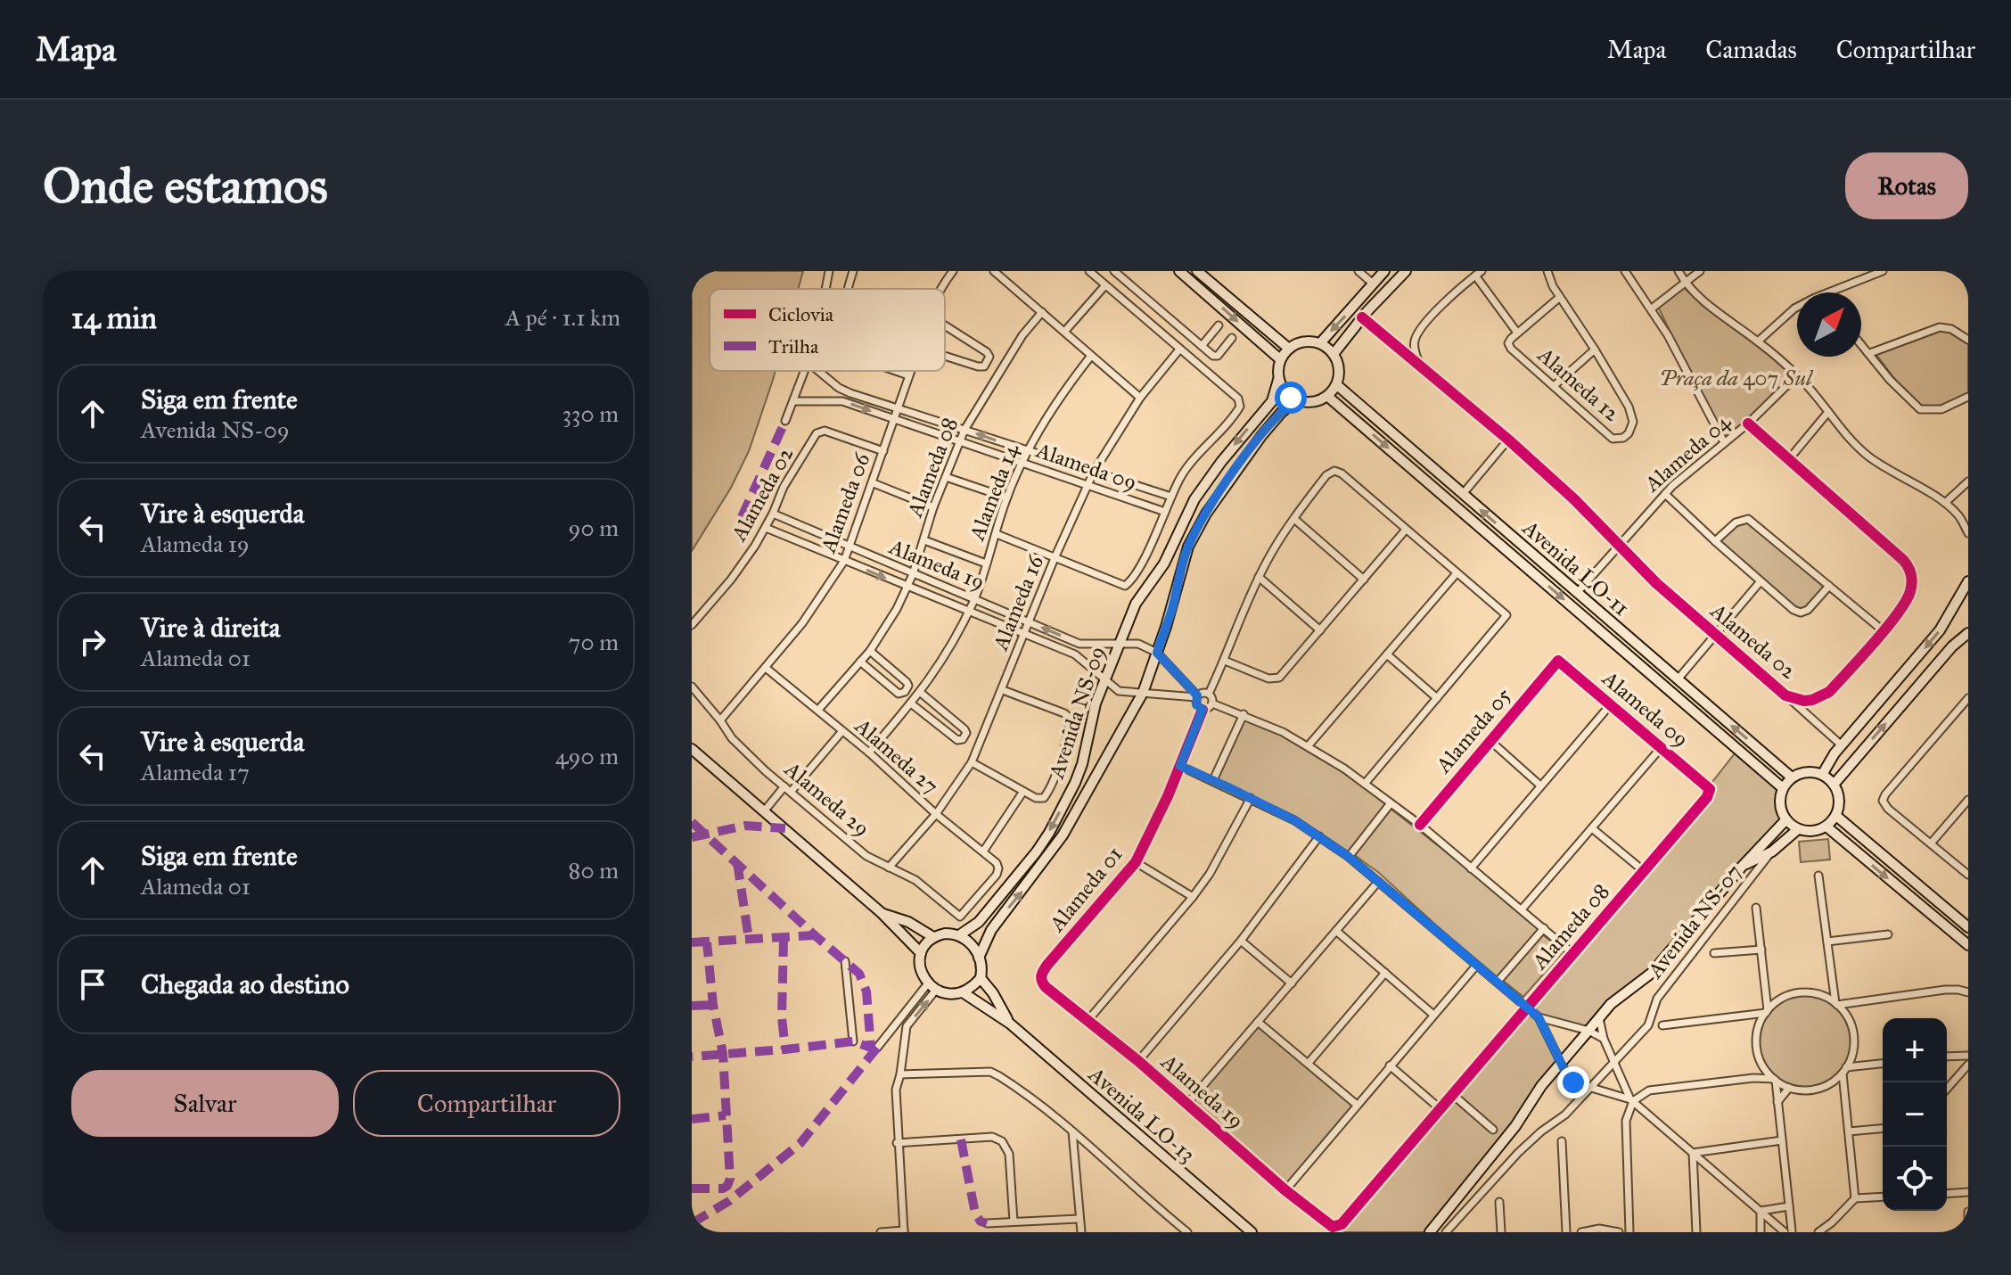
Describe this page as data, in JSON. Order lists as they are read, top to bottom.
{
  "streets": {
    "street": [
      "Alameda 12",
      "Alameda 04",
      "Alameda 09",
      "Alameda 08",
      "Alameda 14",
      "Alameda 02",
      "Alameda 06",
      "Alameda 19",
      "Avenida LO-11",
      "Alameda 16",
      "Avenida NS-09",
      "Alameda 05",
      "Alameda 27",
      "Alameda 29",
      "Alameda 01",
      "Avenida NS-07",
      "Avenida LO-13"
    ]
  },
  "crossings": [
    ["Alameda 04", "Alameda 02"],
    ["Alameda 04", "Avenida LO-11"],
    ["Alameda 09", "Alameda 08"],
    ["Alameda 09", "Alameda 14"],
    ["Alameda 09", "Alameda 06"],
    ["Alameda 09", "Alameda 16"],
    ["Alameda 09", "Alameda 05"],
    ["Alameda 08", "Alameda 19"],
    ["Alameda 08", "Alameda 27"],
    ["Alameda 14", "Alameda 19"],
    ["Alameda 14", "Alameda 27"],
    ["Alameda 02", "Alameda 06"],
    ["Alameda 02", "Alameda 19"],
    ["Alameda 06", "Alameda 19"],
    ["Alameda 06", "Alameda 27"],
    ["Alameda 06", "Alameda 29"],
    ["Alameda 19", "Alameda 16"],
    ["Alameda 19", "Avenida NS-09"],
    ["Alameda 19", "Alameda 01"],
    ["Avenida LO-11", "Avenida NS-09"],
    ["Avenida LO-11", "Avenida NS-07"],
    ["Alameda 16", "Alameda 27"],
    ["Alameda 16", "Alameda 29"],
    ["Avenida NS-09", "Avenida LO-13"],
    ["Alameda 27", "Alameda 29"]
  ],
  "parks": ["Praça da 407 Sul"],
  "legend": ["Ciclovia", "Trilha"],
  "north": "top right",
  "page": {
    "header": "Mapa",
    "nav": ["Mapa", "Camadas", "Compartilhar"],
    "buttons": [
      "Rotas",
      ["Salvar", "Compartilhar"]
    ],
    "title": "Onde estamos",
    "heading": ["14 min", "A pé · 1.1 km"],
    "list": [
      ["Siga em frente", "Avenida NS-09", "330 m"],
      ["Vire à esquerda", "Alameda 19", "90 m"],
      ["Vire à direita", "Alameda 01", "70 m"],
      ["Vire à esquerda", "Alameda 17", "490 m"],
      ["Siga em frente", "Alameda 01", "80 m"],
      "Chegada ao destino"
    ],
    "map_buttons": ["+", "−"]
  }
}
